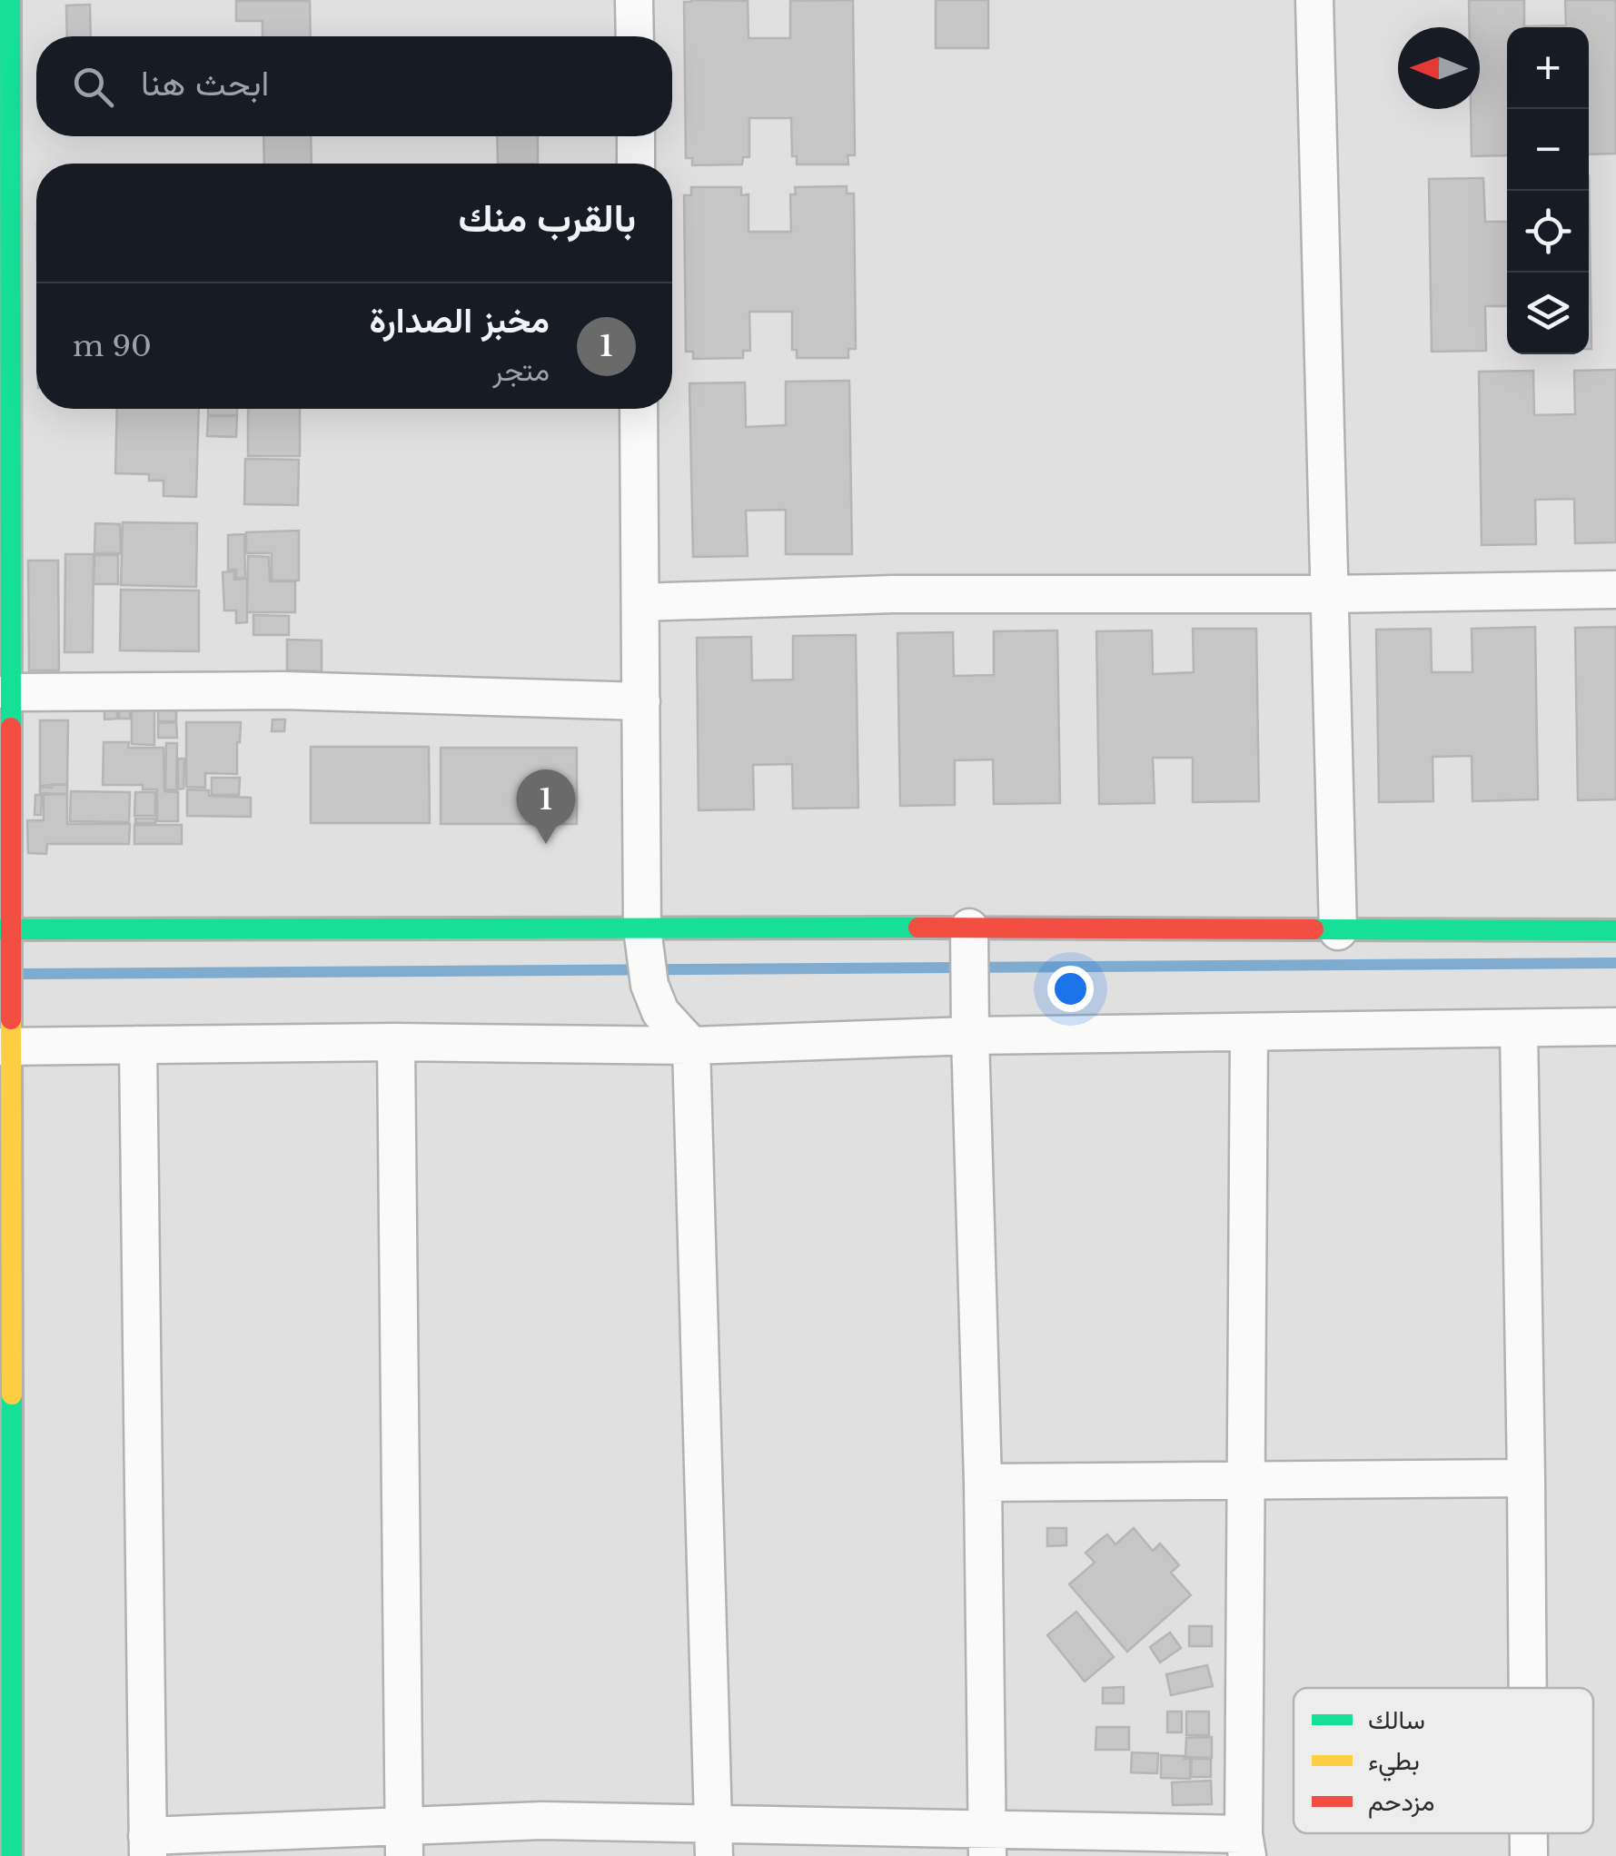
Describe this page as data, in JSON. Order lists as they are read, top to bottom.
{
  "legend": ["سالك", "بطيء", "مزدحم"],
  "north": "left",
  "page": {
    "map_buttons": ["+", "−"],
    "search": "ابحث هنا",
    "heading": "بالقرب منك",
    "list": [
      {
        "mark": "1",
        "name": "مخبز الصدارة",
        "note": "متجر",
        "value": "90 m"
      }
    ],
    "pins": "1"
  }
}
